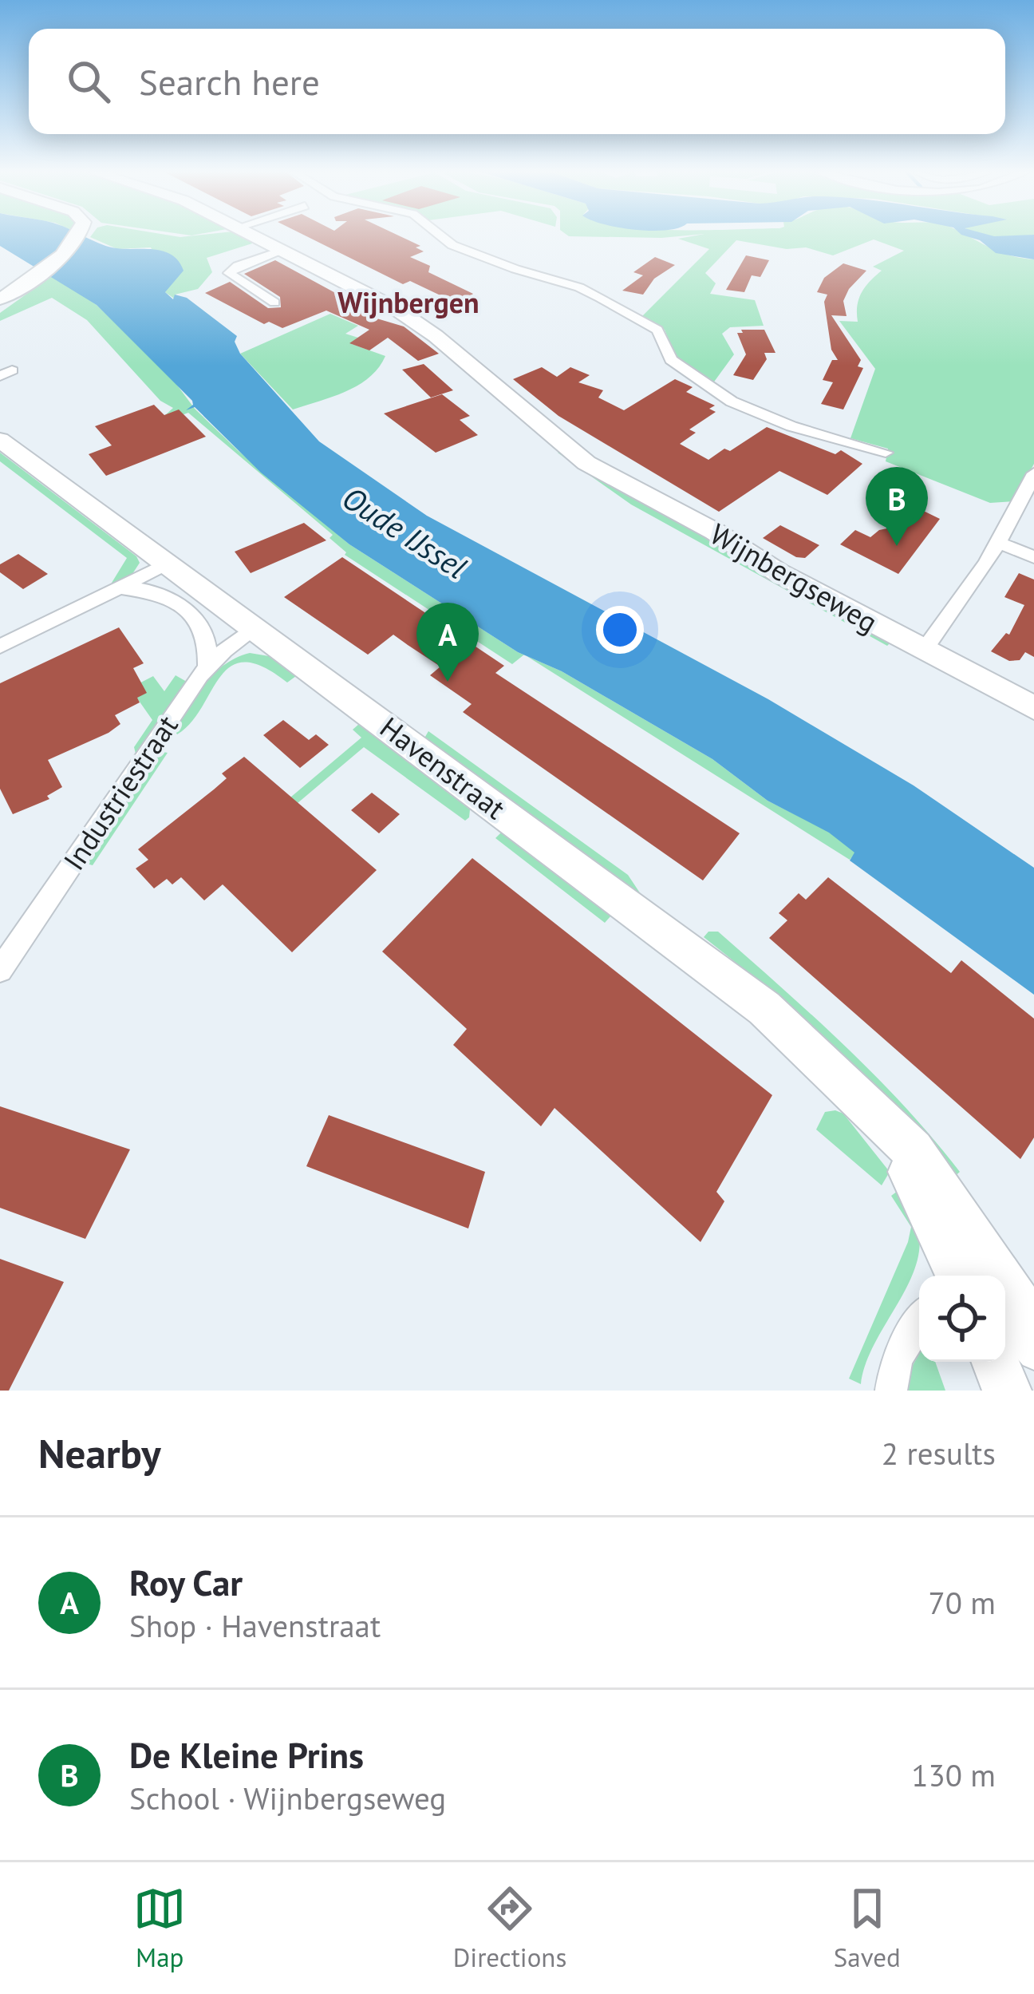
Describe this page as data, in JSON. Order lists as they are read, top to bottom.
{
  "streets": {
    "street": ["Wijnbergseweg", "Havenstraat", "Industriestraat"]
  },
  "crossings": [
    ["Havenstraat", "Industriestraat"]
  ],
  "districts": ["Wijnbergen"],
  "water": ["Oude IJssel"],
  "page": {
    "search": "Search here",
    "pins": ["B", "A"],
    "heading": ["Nearby", "2 results"],
    "list": [
      {
        "mark": "A",
        "name": "Roy Car",
        "note": "Shop · Havenstraat",
        "value": "70 m"
      },
      {
        "mark": "B",
        "name": "De Kleine Prins",
        "note": "School · Wijnbergseweg",
        "value": "130 m"
      }
    ],
    "nav": ["Map", "Directions", "Saved"]
  }
}
